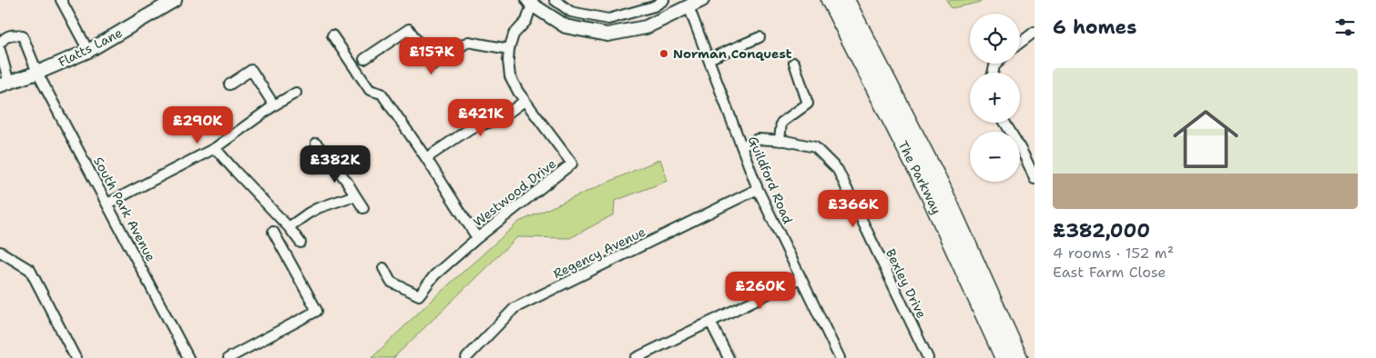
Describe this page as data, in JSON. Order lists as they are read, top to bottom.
{
  "streets": {
    "highway": ["The Parkway"],
    "street": [
      "Flatts Lane",
      "Guildford Road",
      "Westwood Drive",
      "South Park Avenue",
      "Regency Avenue",
      "Bexley Drive"
    ]
  },
  "crossings": [
    ["Flatts Lane", "South Park Avenue"],
    ["Guildford Road", "Regency Avenue"],
    ["Guildford Road", "Bexley Drive"]
  ],
  "places": ["Norman Conquest"],
  "page": {
    "heading": "6 homes",
    "map_buttons": ["+", "−"],
    "price": [
      "£157K",
      "£421K",
      "£290K",
      "£382K",
      "£366K",
      "£260K"
    ],
    "list": [
      {
        "name": "£382,000",
        "note": "4 rooms · 152 m² · East Farm Close"
      }
    ]
  }
}
